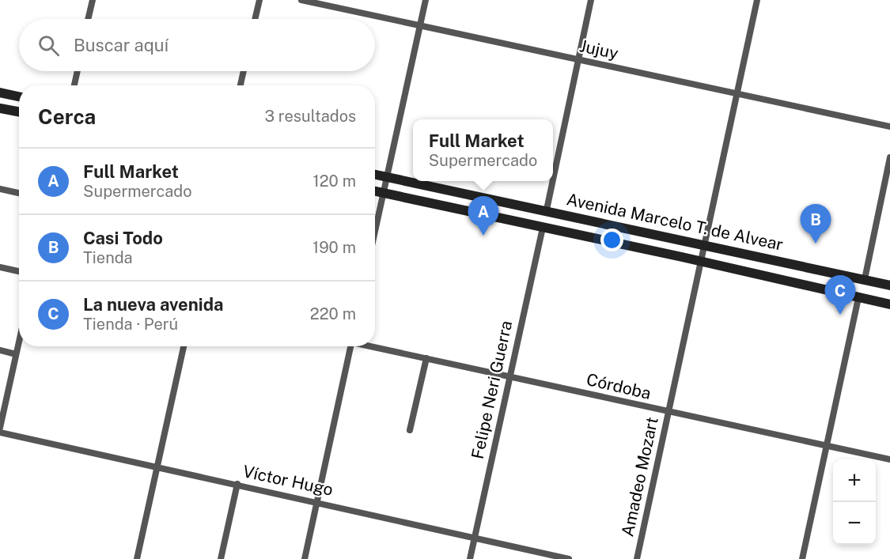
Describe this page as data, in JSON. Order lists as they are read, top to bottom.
{
  "streets": {
    "main road": ["Avenida Marcelo T. de Alvear"],
    "street": [
      "Jujuy",
      "Córdoba",
      "Felipe Neri Guerra",
      "Amadeo Mozart",
      "Víctor Hugo"
    ]
  },
  "crossings": [
    ["Jujuy", "Amadeo Mozart"],
    ["Avenida Marcelo T. de Alvear", "Felipe Neri Guerra"],
    ["Avenida Marcelo T. de Alvear", "Amadeo Mozart"],
    ["Córdoba", "Felipe Neri Guerra"],
    ["Córdoba", "Amadeo Mozart"],
    ["Felipe Neri Guerra", "Víctor Hugo"]
  ],
  "page": {
    "search": "Buscar aquí",
    "heading": ["Cerca", "3 resultados"],
    "popup": ["Full Market", "Supermercado"],
    "list": [
      {
        "mark": "A",
        "name": "Full Market",
        "note": "Supermercado",
        "value": "120 m"
      },
      {
        "mark": "B",
        "name": "Casi Todo",
        "note": "Tienda",
        "value": "190 m"
      },
      {
        "mark": "C",
        "name": "La nueva avenida",
        "note": "Tienda · Perú",
        "value": "220 m"
      }
    ],
    "pins": ["A", "B", "C"],
    "map_buttons": ["+", "−"]
  }
}
